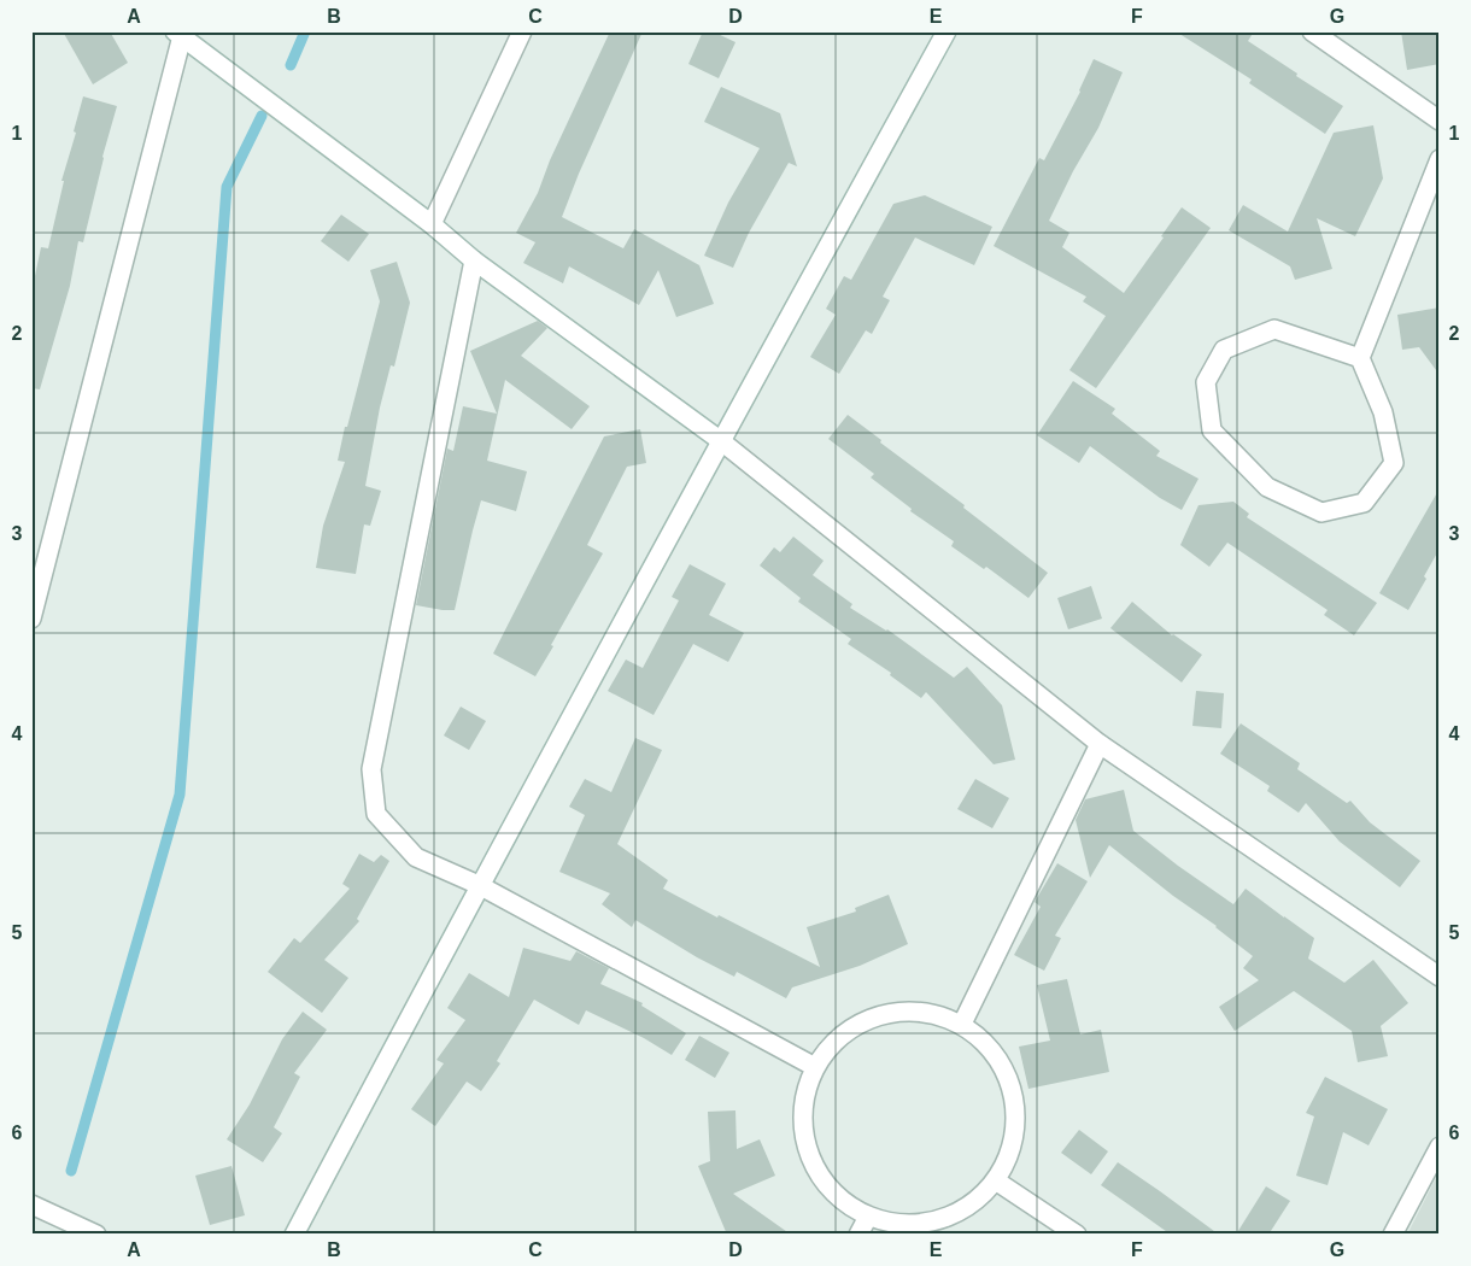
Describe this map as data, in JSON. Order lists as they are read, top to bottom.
{
  "grid": {
    "columns": [
      "A",
      "B",
      "C",
      "D",
      "E",
      "F",
      "G"
    ],
    "rows": [
      "1",
      "2",
      "3",
      "4",
      "5",
      "6"
    ]
  }
}
